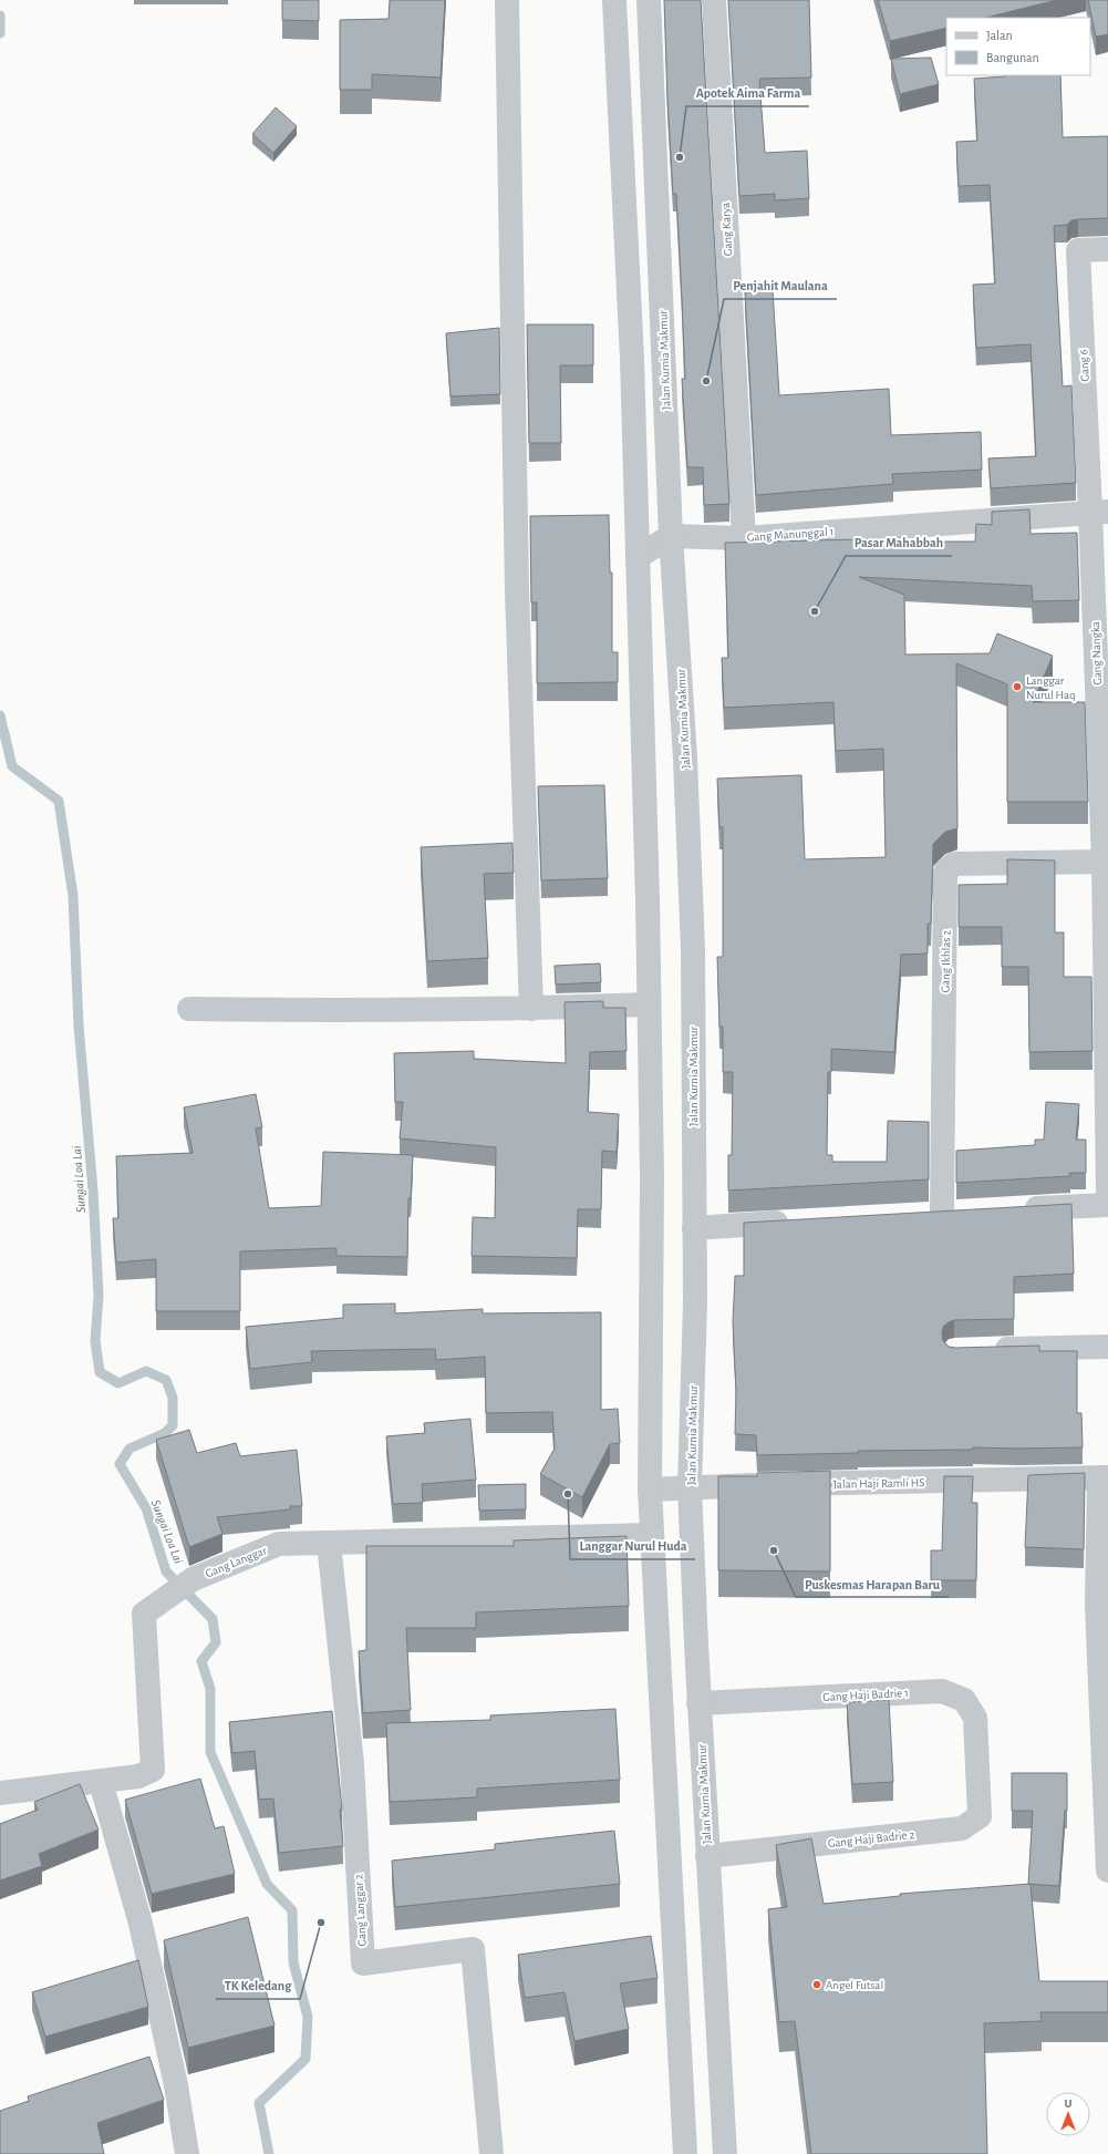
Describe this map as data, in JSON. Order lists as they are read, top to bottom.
{
  "streets": {
    "street": [
      "Gang Karya",
      "Jalan Kurnia Makmur",
      "Gang 6",
      "Gang Manunggal 1",
      "Gang Nangka",
      "Gang Ikhlas 2",
      "Jalan Haji Ramli HS",
      "Gang Langgar",
      "Gang Haji Badrie 1",
      "Gang Haji Badrie 2",
      "Gang Langgar 2"
    ]
  },
  "crossings": [
    ["Gang Karya", "Gang Manunggal 1"],
    ["Jalan Kurnia Makmur", "Gang Manunggal 1"],
    ["Jalan Kurnia Makmur", "Jalan Haji Ramli HS"],
    ["Jalan Kurnia Makmur", "Gang Haji Badrie 1"],
    ["Jalan Kurnia Makmur", "Gang Haji Badrie 2"],
    ["Gang 6", "Gang Manunggal 1"],
    ["Gang 6", "Gang Nangka"],
    ["Gang Manunggal 1", "Gang Nangka"],
    ["Gang Nangka", "Gang Ikhlas 2"],
    ["Gang Langgar", "Gang Langgar 2"],
    ["Gang Haji Badrie 1", "Gang Haji Badrie 2"]
  ],
  "water": ["Sungai Loa Lai"],
  "places": [
    "Apotek Aima Farma",
    "Penjahit Maulana",
    "Pasar Mahabbah",
    "Langgar Nurul Haq",
    "Langgar Nurul Huda",
    "Puskesmas Harapan Baru",
    "TK Keledang",
    "Angel Futsal"
  ],
  "legend": ["Jalan", "Bangunan"],
  "north": "top"
}
